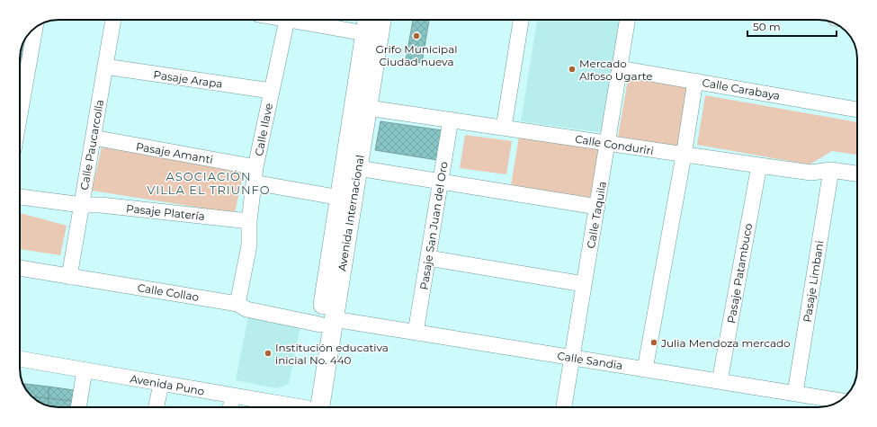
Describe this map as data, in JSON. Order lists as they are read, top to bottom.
{
  "streets": {
    "main road": ["Avenida Internacional"],
    "street": [
      "Pasaje Arapa",
      "Calle Carabaya",
      "Calle Ilave",
      "Calle Paucarcolla",
      "Calle Conduriri",
      "Pasaje Amanti",
      "Pasaje Platería",
      "Calle Taquila",
      "Pasaje San Juan del Oro",
      "Pasaje Patambuco",
      "Pasaje Limbani",
      "Calle Collao",
      "Calle Sandia",
      "Avenida Puno"
    ]
  },
  "crossings": [
    ["Pasaje Arapa", "Calle Ilave"],
    ["Pasaje Arapa", "Calle Paucarcolla"],
    ["Calle Carabaya", "Calle Taquila"],
    ["Calle Ilave", "Pasaje Amanti"],
    ["Calle Ilave", "Pasaje Platería"],
    ["Calle Ilave", "Calle Collao"],
    ["Calle Paucarcolla", "Pasaje Amanti"],
    ["Calle Paucarcolla", "Pasaje Platería"],
    ["Calle Paucarcolla", "Calle Collao"],
    ["Calle Conduriri", "Avenida Internacional"],
    ["Calle Conduriri", "Calle Taquila"],
    ["Calle Conduriri", "Pasaje San Juan del Oro"],
    ["Calle Conduriri", "Pasaje Patambuco"],
    ["Calle Conduriri", "Pasaje Limbani"],
    ["Avenida Internacional", "Calle Collao"],
    ["Avenida Internacional", "Calle Sandia"],
    ["Calle Taquila", "Calle Sandia"],
    ["Pasaje San Juan del Oro", "Calle Sandia"],
    ["Pasaje Patambuco", "Calle Sandia"],
    ["Pasaje Limbani", "Calle Sandia"],
    ["Calle Collao", "Calle Sandia"]
  ],
  "districts": ["ASOCIACIÓN VILLA EL TRIUNFO"],
  "places": [
    "Grifo Municipal Ciudad nueva",
    "Mercado Alfoso Ugarte",
    "Julia Mendoza mercado",
    "Institución educativa inicial No. 440"
  ],
  "scale_bar": "50 m"
}
